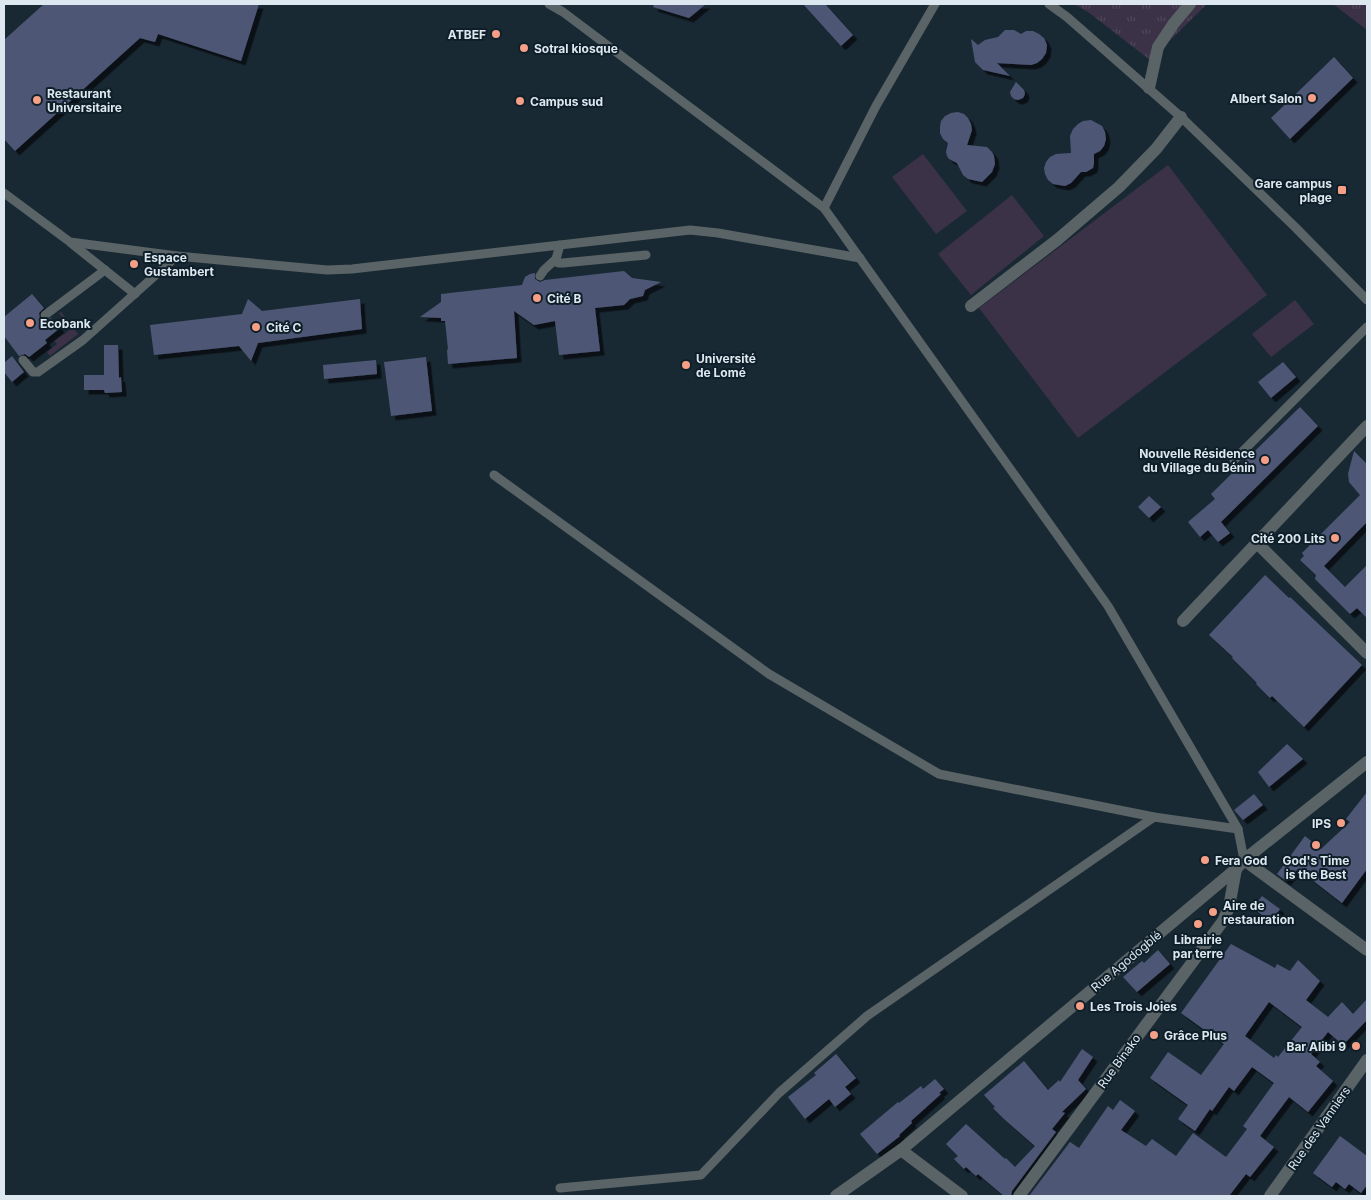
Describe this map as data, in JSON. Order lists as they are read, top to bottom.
{
  "streets": {
    "street": ["Rue Agodogblé", "Rue Binako", "Rue des Vanniers"]
  },
  "crossings": [
    ["Rue Agodogblé", "Rue Binako"]
  ],
  "places": {
    "other": [
      "ATBEF",
      "Sotral kiosque",
      "Albert Salon",
      "Restaurant Universitaire",
      "Campus sud",
      "Espace Gustambert",
      "Cité B",
      "Ecobank",
      "Cité C",
      "Université de Lomé",
      "Nouvelle Résidence du Village du Bénin",
      "Cité 200 Lits",
      "IPS",
      "God's Time is the Best",
      "Fera God",
      "Aire de restauration",
      "Librairie par terre",
      "Les Trois Joies",
      "Grâce Plus",
      "Bar Alibi 9"
    ],
    "transit": ["Gare campus plage"]
  }
}
